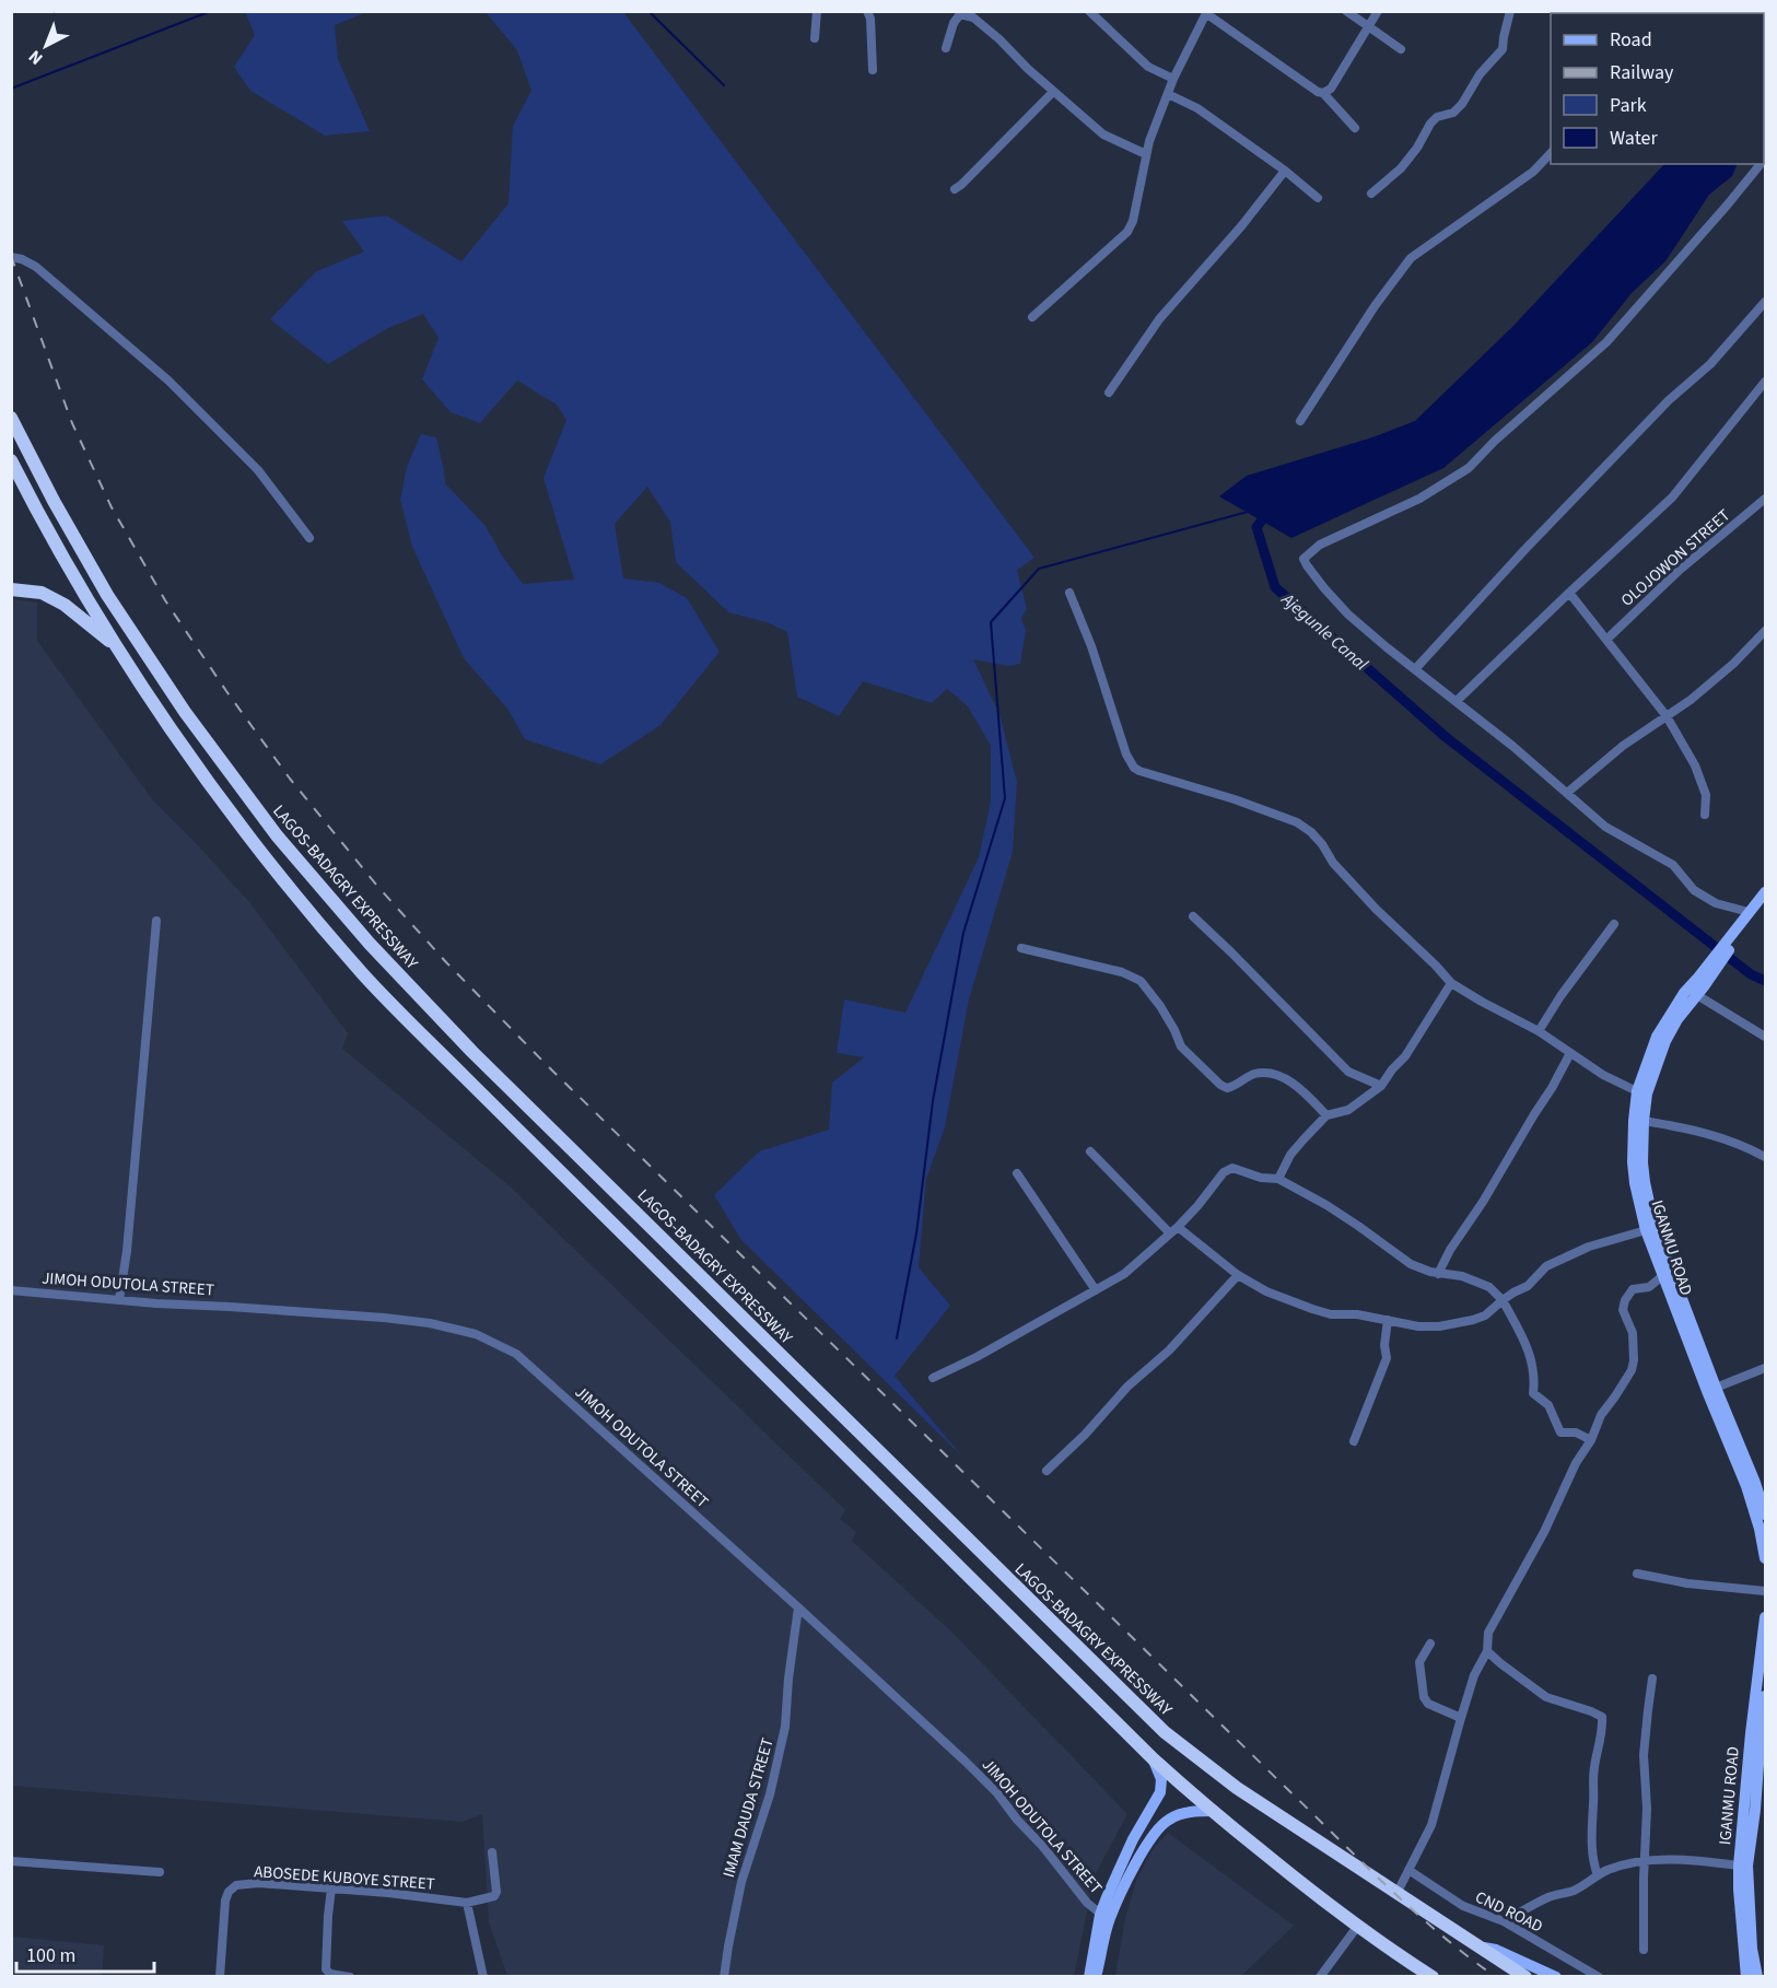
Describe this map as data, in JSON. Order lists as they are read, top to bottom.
{
  "streets": {
    "highway": ["LAGOS-BADAGRY EXPRESSWAY"],
    "main road": ["IGANMU ROAD"],
    "street": [
      "OLOJOWON STREET",
      "JIMOH ODUTOLA STREET",
      "IMAM DAUDA STREET",
      "ABOSEDE KUBOYE STREET",
      "CND ROAD"
    ]
  },
  "crossings": [
    ["JIMOH ODUTOLA STREET", "IMAM DAUDA STREET"]
  ],
  "water": ["Ajegunle Canal"],
  "legend": [
    "Road",
    "Railway",
    "Park",
    "Water"
  ],
  "scale_bar": "100 m",
  "north": "bottom left"
}
